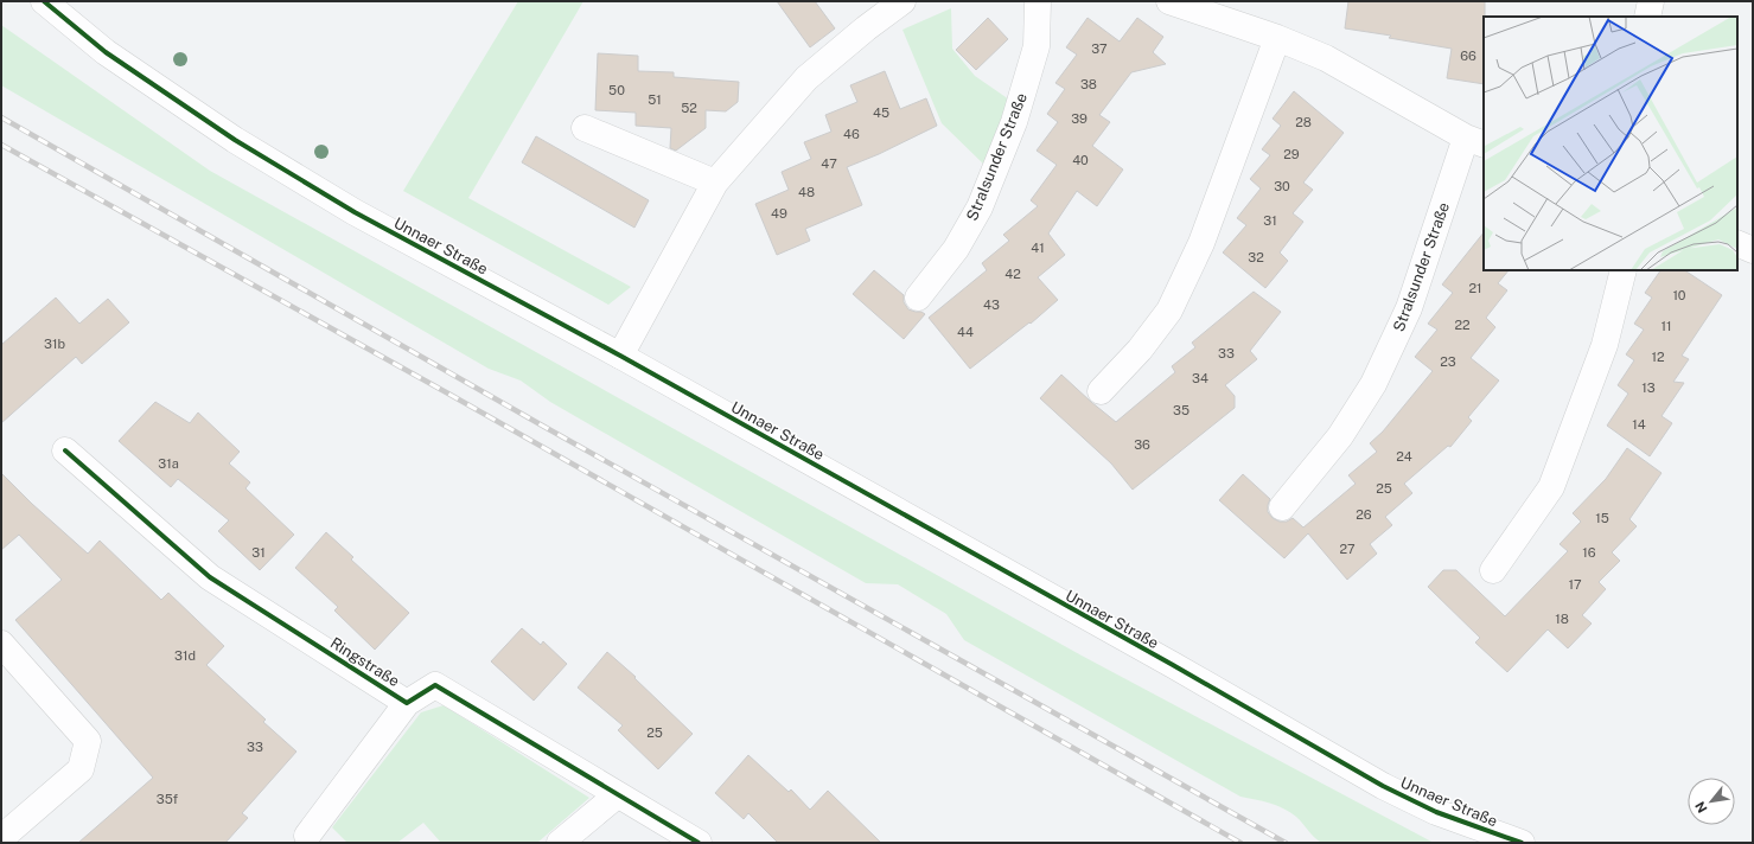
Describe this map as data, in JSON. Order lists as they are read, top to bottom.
{
  "streets": {
    "street": ["Stralsunder Straße", "Unnaer Straße", "Ringstraße"]
  },
  "house_numbers": [
    "37",
    "66",
    "38",
    "50",
    "51",
    "52",
    "45",
    "39",
    "28",
    "46",
    "29",
    "40",
    "47",
    "30",
    "48",
    "49",
    "31",
    "41",
    "32",
    "42",
    "21",
    "10",
    "43",
    "22",
    "11",
    "44",
    "31b",
    "33",
    "12",
    "23",
    "34",
    "13",
    "35",
    "14",
    "36",
    "24",
    "31a",
    "25",
    "26",
    "15",
    "27",
    "31",
    "16",
    "17",
    "18",
    "31d",
    "25",
    "33",
    "35f"
  ],
  "north": "bottom left"
}
